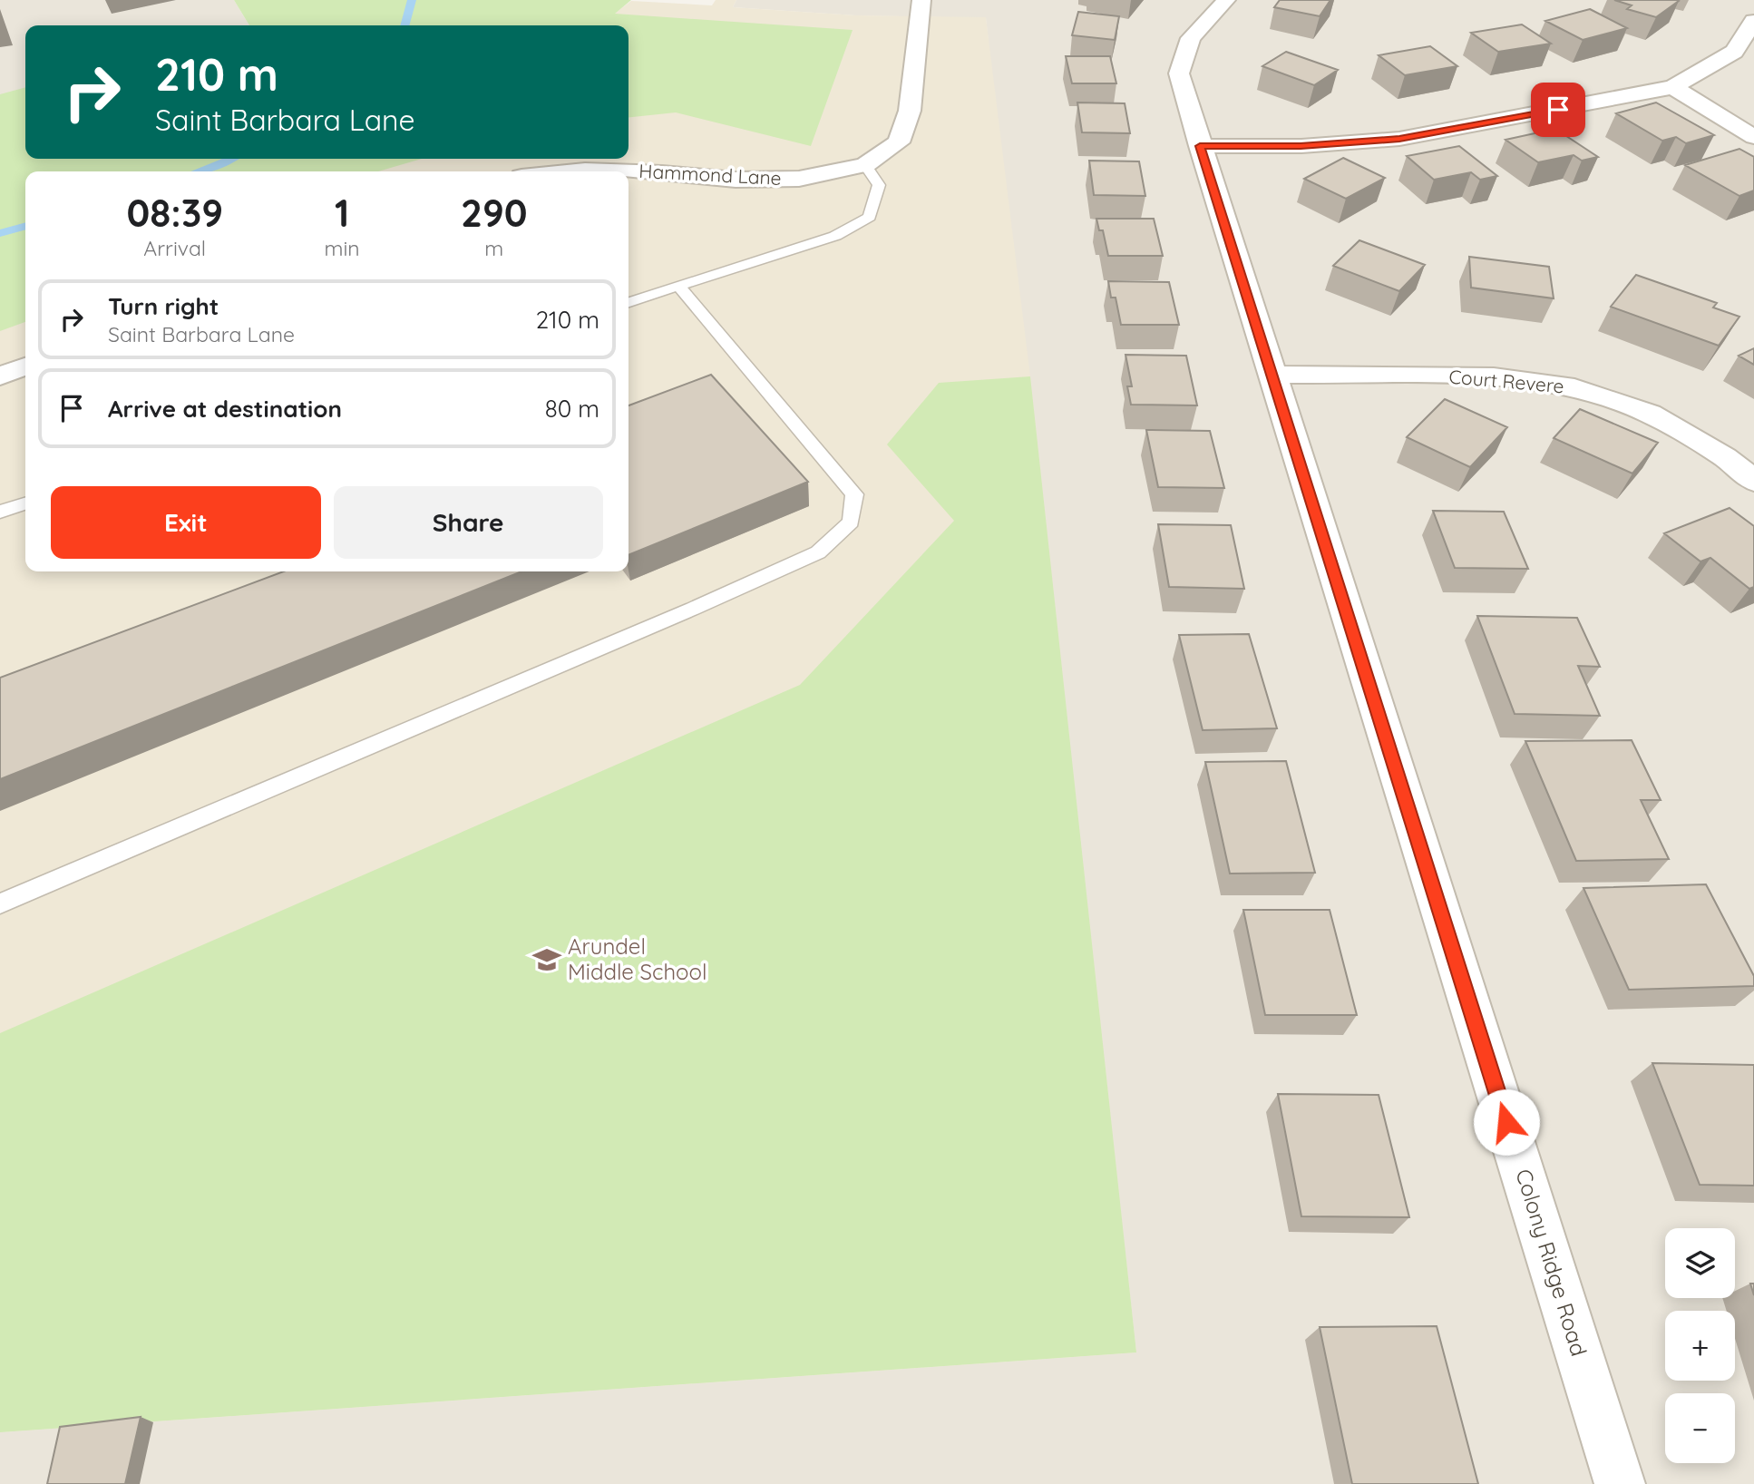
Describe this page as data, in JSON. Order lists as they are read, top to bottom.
{
  "streets": {
    "street": ["Hammond Lane", "Court Revere", "Colony Ridge Road"]
  },
  "crossings": [
    ["Court Revere", "Colony Ridge Road"]
  ],
  "places": {
    "school or university": ["Arundel Middle School"]
  },
  "page": {
    "turn": ["210 m", "Saint Barbara Lane"],
    "eta": [
      "08:39",
      "Arrival",
      "1",
      "min",
      "290",
      "m"
    ],
    "list": [
      {
        "name": "Turn right",
        "note": "Saint Barbara Lane",
        "value": "210 m"
      },
      {
        "name": "Arrive at destination",
        "value": "80 m"
      }
    ],
    "buttons": ["Exit", "Share"],
    "map_buttons": ["+", "−"]
  }
}
